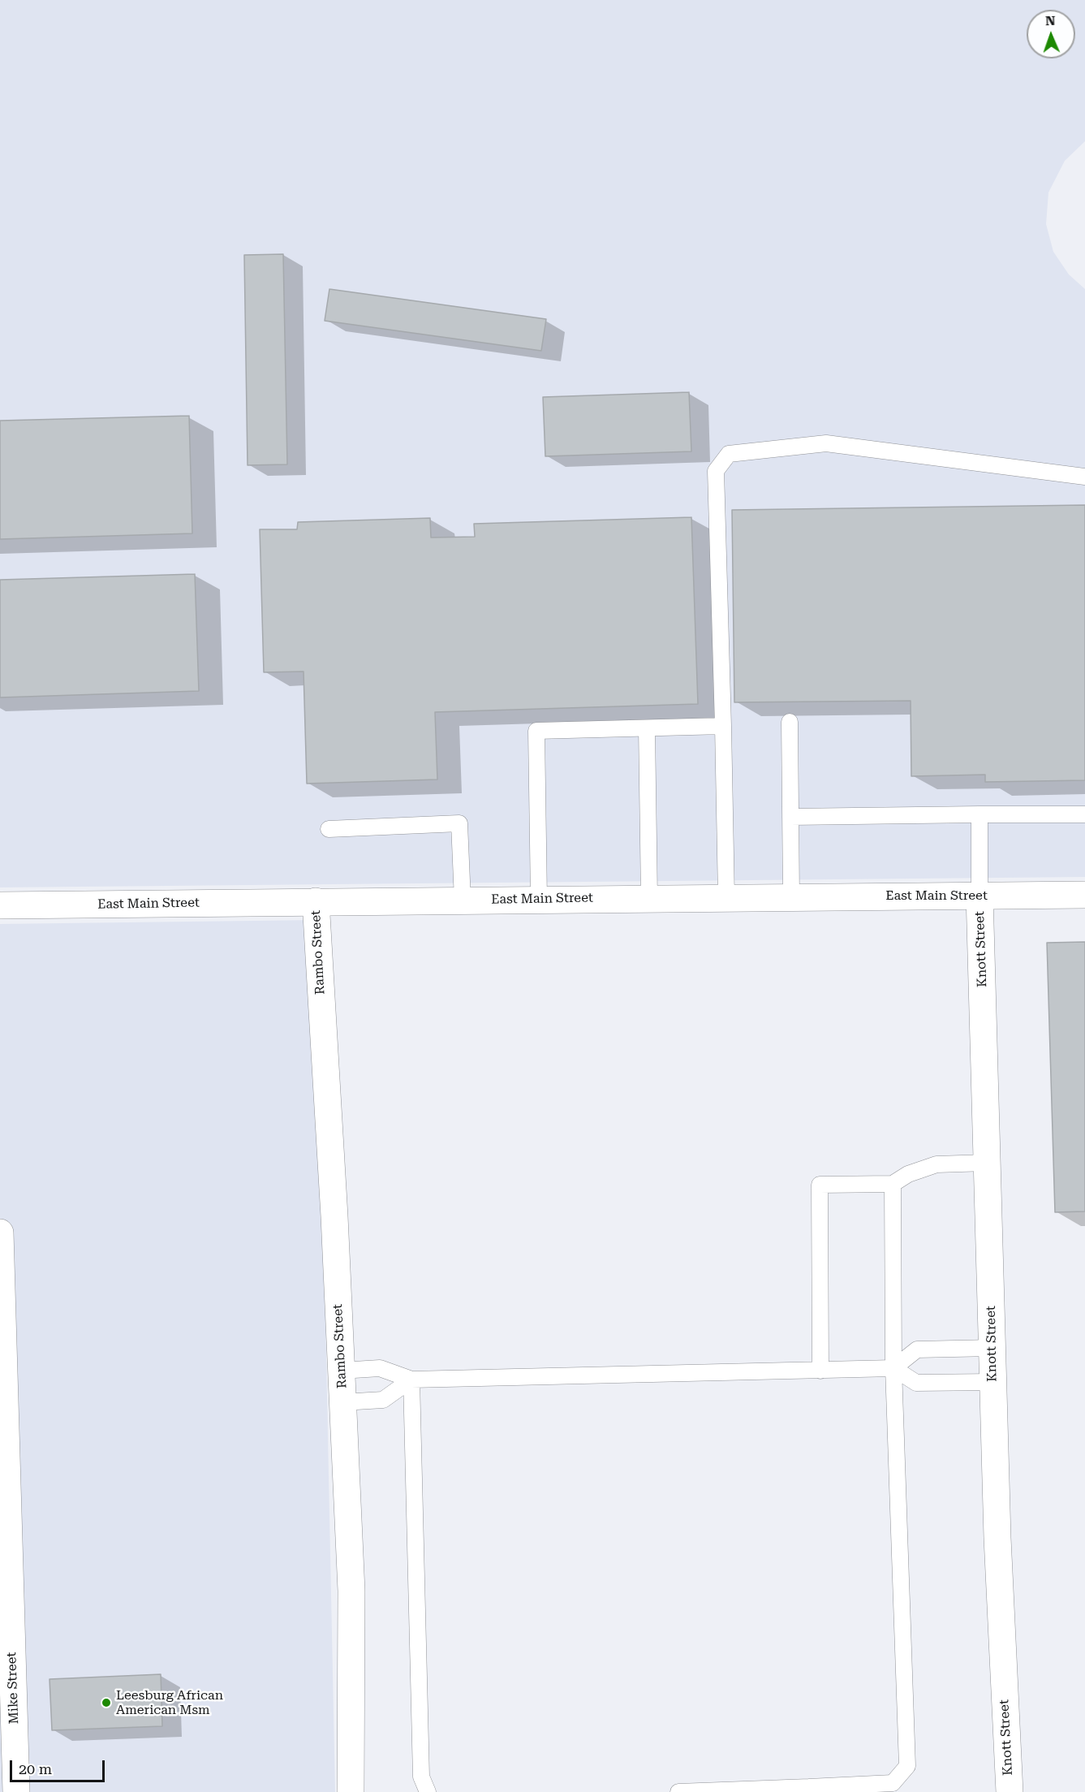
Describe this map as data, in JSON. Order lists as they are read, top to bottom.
{
  "streets": {
    "street": [
      "East Main Street",
      "Knott Street",
      "Rambo Street",
      "Mike Street"
    ]
  },
  "crossings": [
    ["East Main Street", "Knott Street"],
    ["East Main Street", "Rambo Street"]
  ],
  "places": ["Leesburg African American Msm"],
  "scale_bar": "20 m",
  "north": "top"
}
